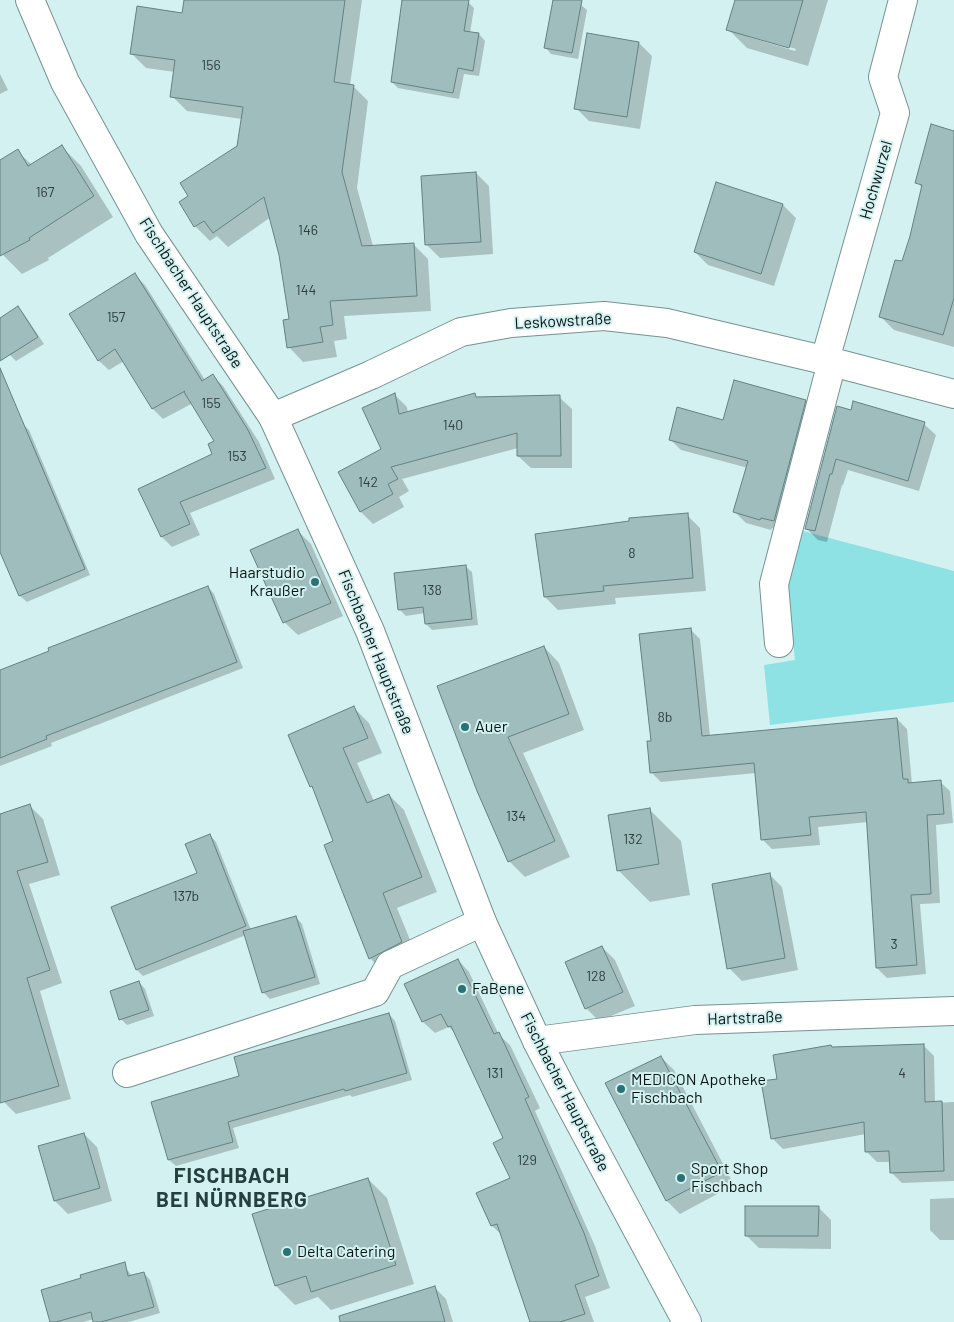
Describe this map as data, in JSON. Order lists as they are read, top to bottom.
{
  "streets": {
    "street": [
      "Hochwurzel",
      "Fischbacher Hauptstraße",
      "Leskowstraße",
      "Hartstraße"
    ]
  },
  "crossings": [
    ["Hochwurzel", "Leskowstraße"],
    ["Fischbacher Hauptstraße", "Leskowstraße"],
    ["Fischbacher Hauptstraße", "Hartstraße"]
  ],
  "districts": ["FISCHBACH BEI NÜRNBERG"],
  "places": [
    "Haarstudio Kraußer",
    "Auer",
    "FaBene",
    "MEDICON Apotheke Fischbach",
    "Sport Shop Fischbach",
    "Delta Catering"
  ],
  "house_numbers": [
    "156",
    "167",
    "146",
    "144",
    "157",
    "155",
    "140",
    "153",
    "142",
    "8",
    "138",
    "8b",
    "134",
    "132",
    "137b",
    "3",
    "128",
    "131",
    "4",
    "129"
  ]
}
